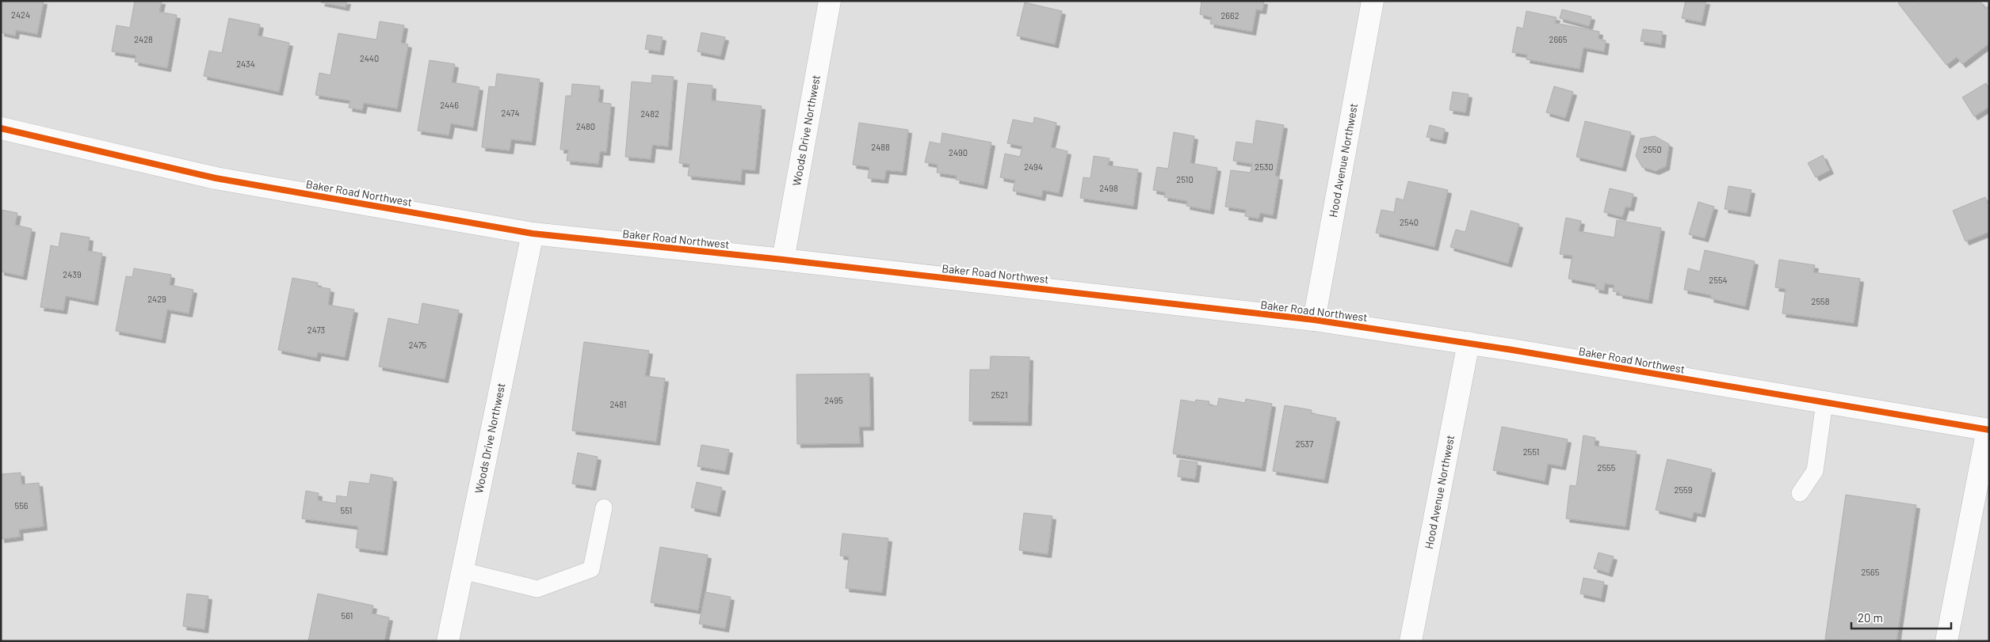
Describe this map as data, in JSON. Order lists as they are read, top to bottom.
{
  "streets": {
    "street": ["Woods Drive Northwest", "Hood Avenue Northwest", "Baker Road Northwest"]
  },
  "crossings": [
    ["Woods Drive Northwest", "Baker Road Northwest"],
    ["Hood Avenue Northwest", "Baker Road Northwest"]
  ],
  "house_numbers": [
    "2424",
    "2662",
    "2428",
    "2665",
    "2440",
    "2434",
    "2446",
    "2474",
    "2482",
    "2480",
    "2488",
    "2550",
    "2490",
    "2494",
    "2530",
    "2510",
    "2498",
    "2540",
    "2439",
    "2554",
    "2429",
    "2558",
    "2473",
    "2475",
    "2521",
    "2495",
    "2481",
    "2537",
    "2551",
    "2555",
    "2559",
    "556",
    "551",
    "2565",
    "561"
  ],
  "scale_bar": "20 m"
}
